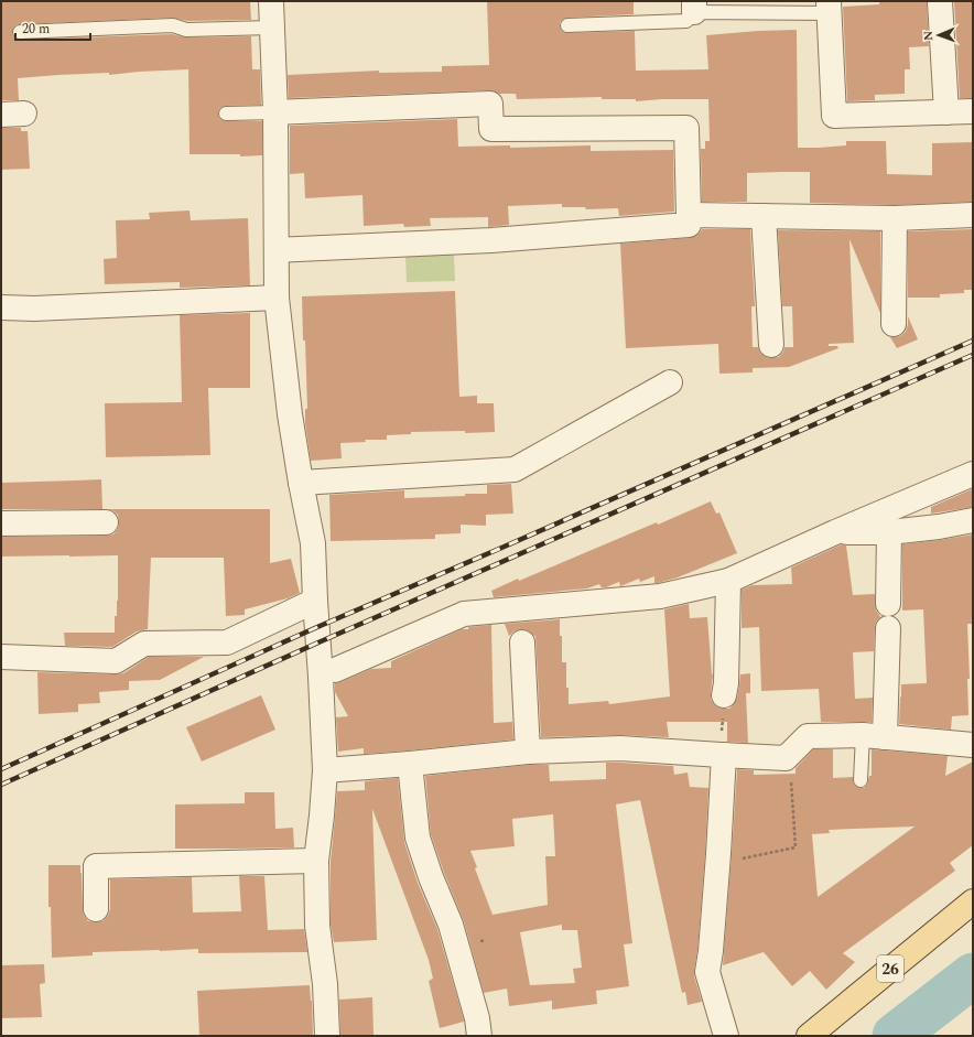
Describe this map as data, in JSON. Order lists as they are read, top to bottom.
{
  "streets": {
    "main road": ["26"]
  },
  "scale_bar": "20 m",
  "north": "left"
}
